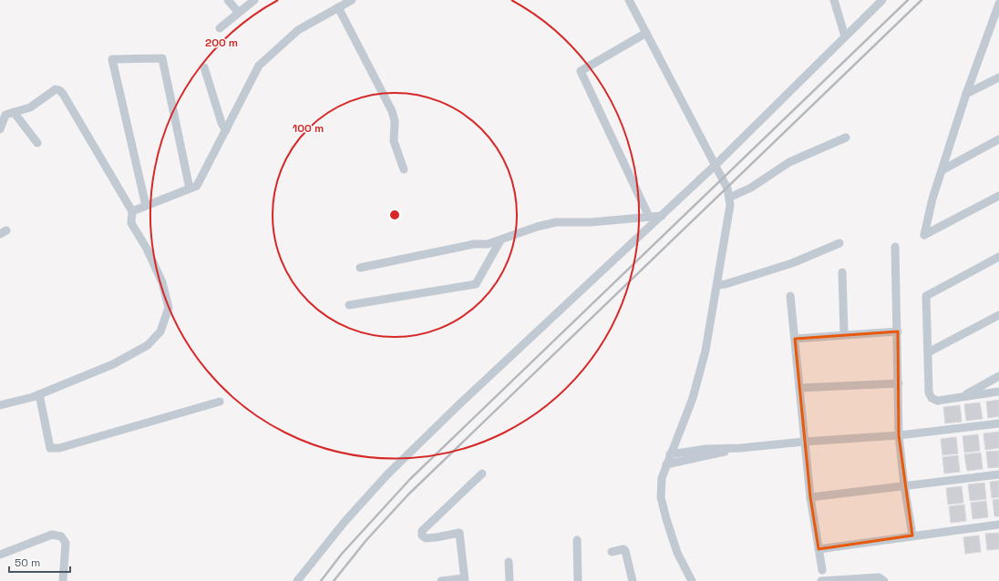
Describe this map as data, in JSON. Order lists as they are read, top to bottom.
{
  "scale_bar": "50 m",
  "rings": ["200 m", "100 m"]
}
